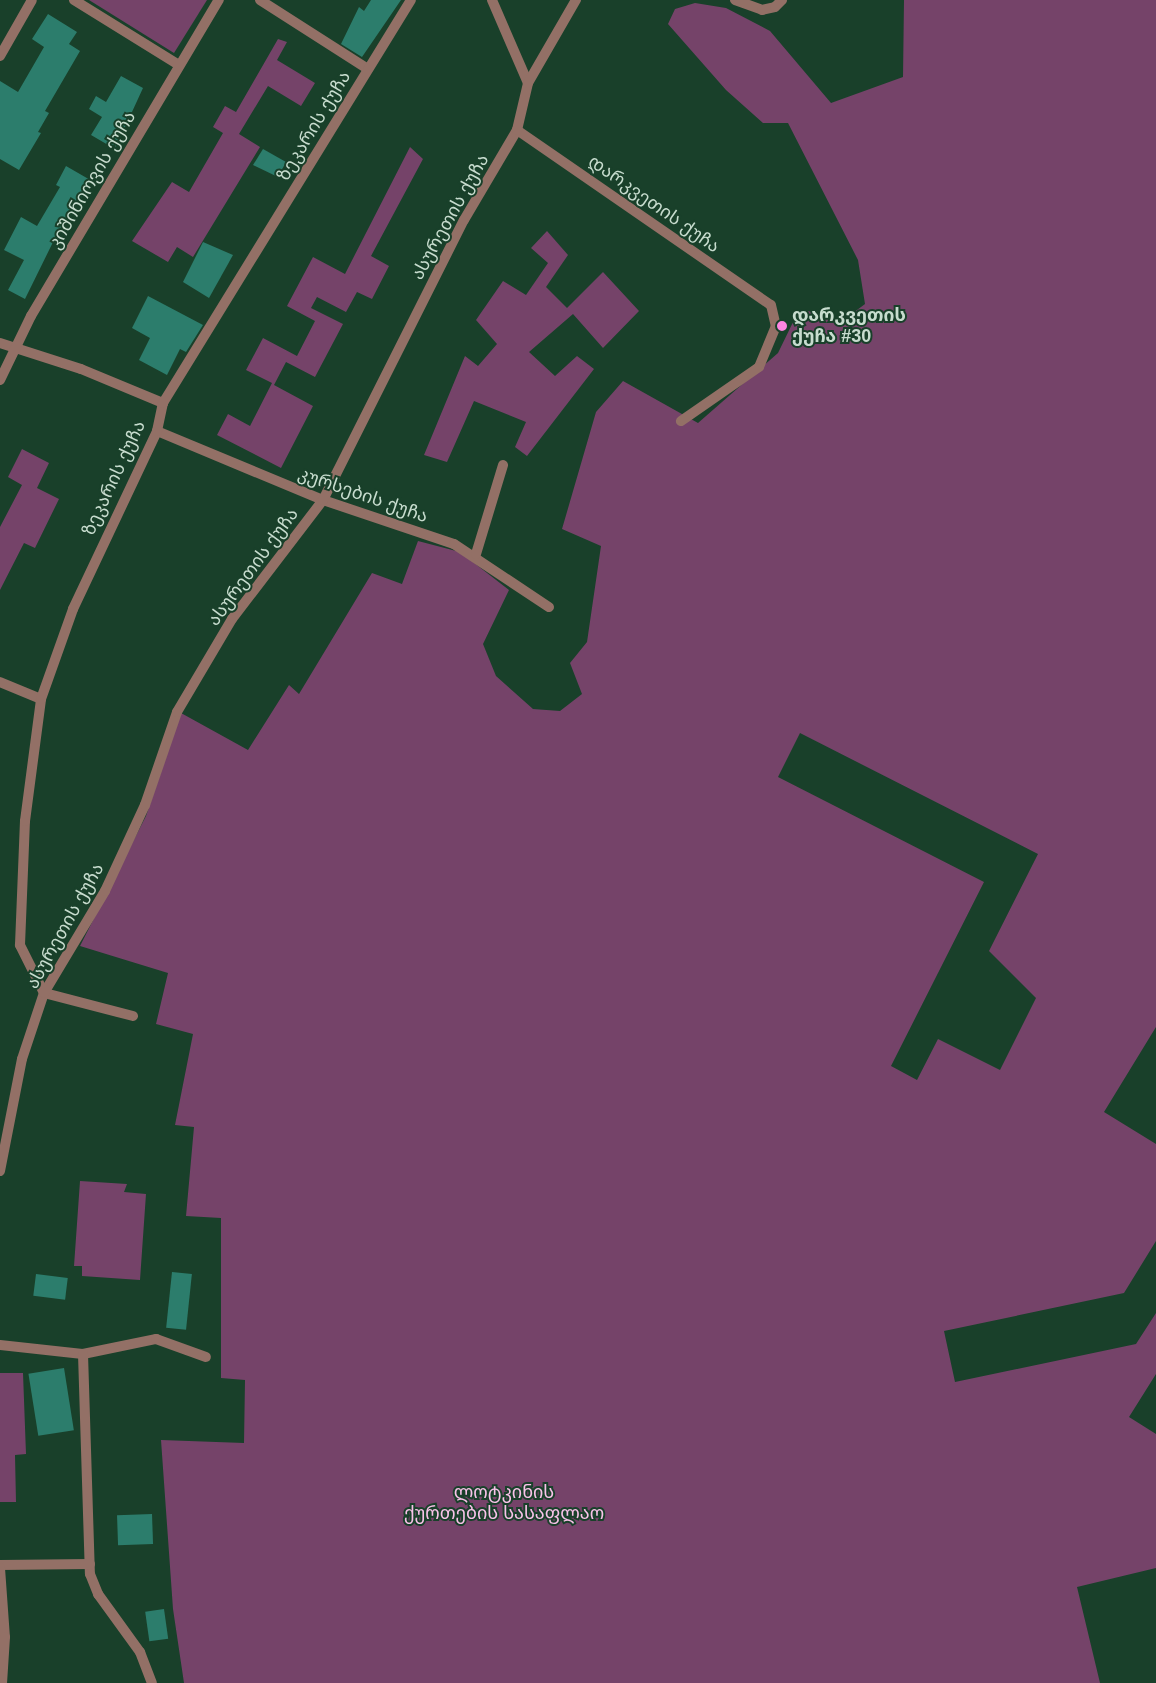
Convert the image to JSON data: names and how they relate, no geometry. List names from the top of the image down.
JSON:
{
  "streets": {
    "street": [
      "ზეკარის ქუჩა",
      "კიშინიოვის ქუჩა",
      "დარკვეთის ქუჩა",
      "ასურეთის ქუჩა",
      "კურსების ქუჩა"
    ]
  },
  "crossings": [
    ["ზეკარის ქუჩა", "ასურეთის ქუჩა"],
    ["ზეკარის ქუჩა", "კურსების ქუჩა"],
    ["დარკვეთის ქუჩა", "ასურეთის ქუჩა"],
    ["ასურეთის ქუჩა", "კურსების ქუჩა"]
  ],
  "parks": ["ლოტკინის ქურთების სასაფლაო"],
  "places": ["დარკვეთის ქუჩა #30"]
}
